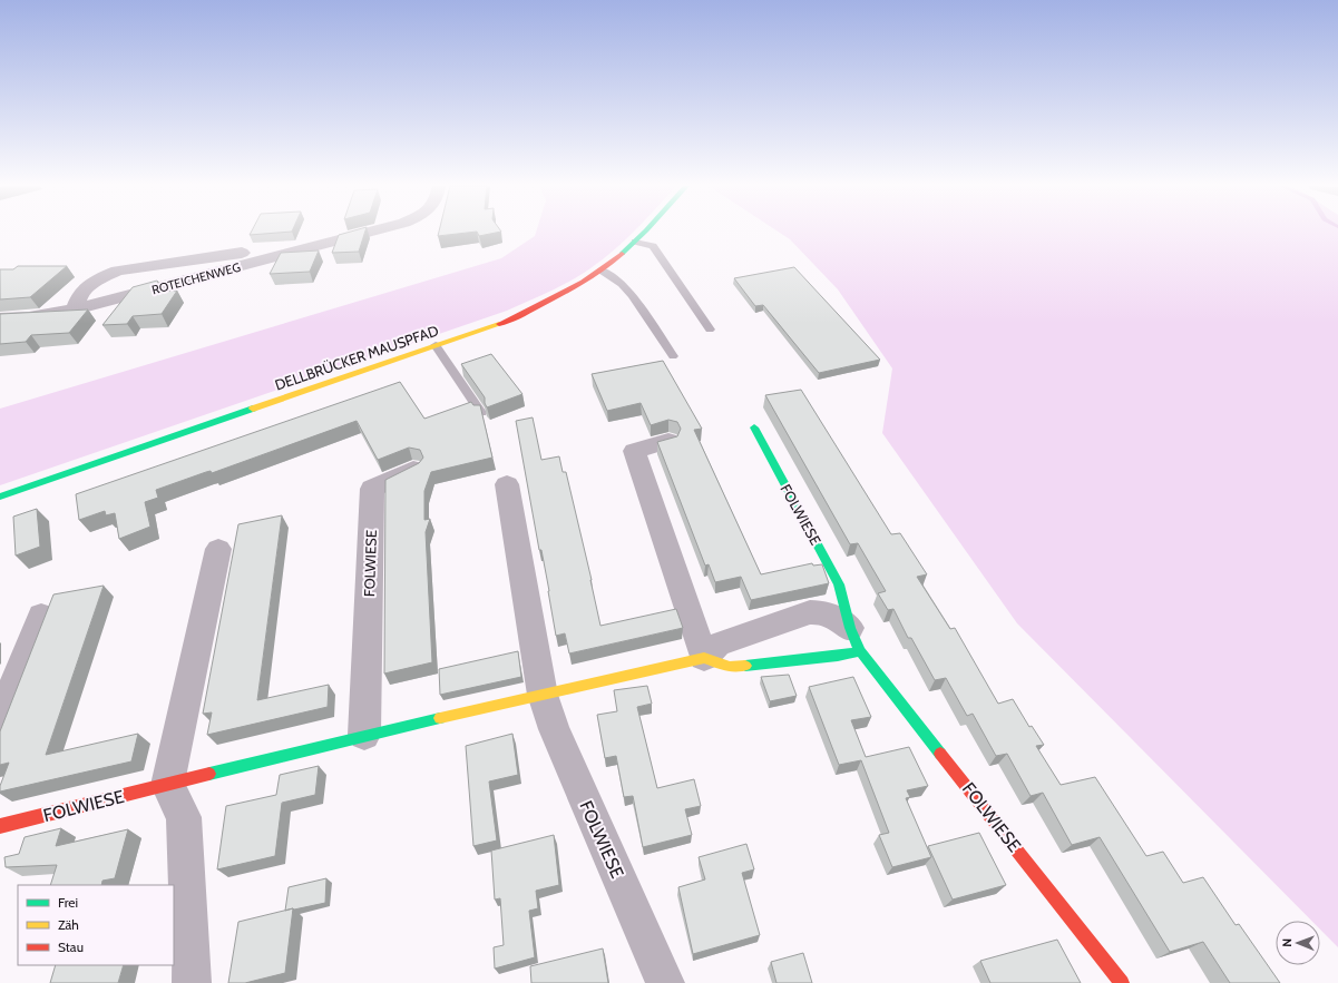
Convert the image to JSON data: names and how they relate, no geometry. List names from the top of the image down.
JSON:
{
  "streets": {
    "street": ["ROTEICHENWEG", "DELLBRÜCKER MAUSPFAD", "FOLWIESE"]
  },
  "legend": ["Frei", "Zäh", "Stau"],
  "north": "left"
}
